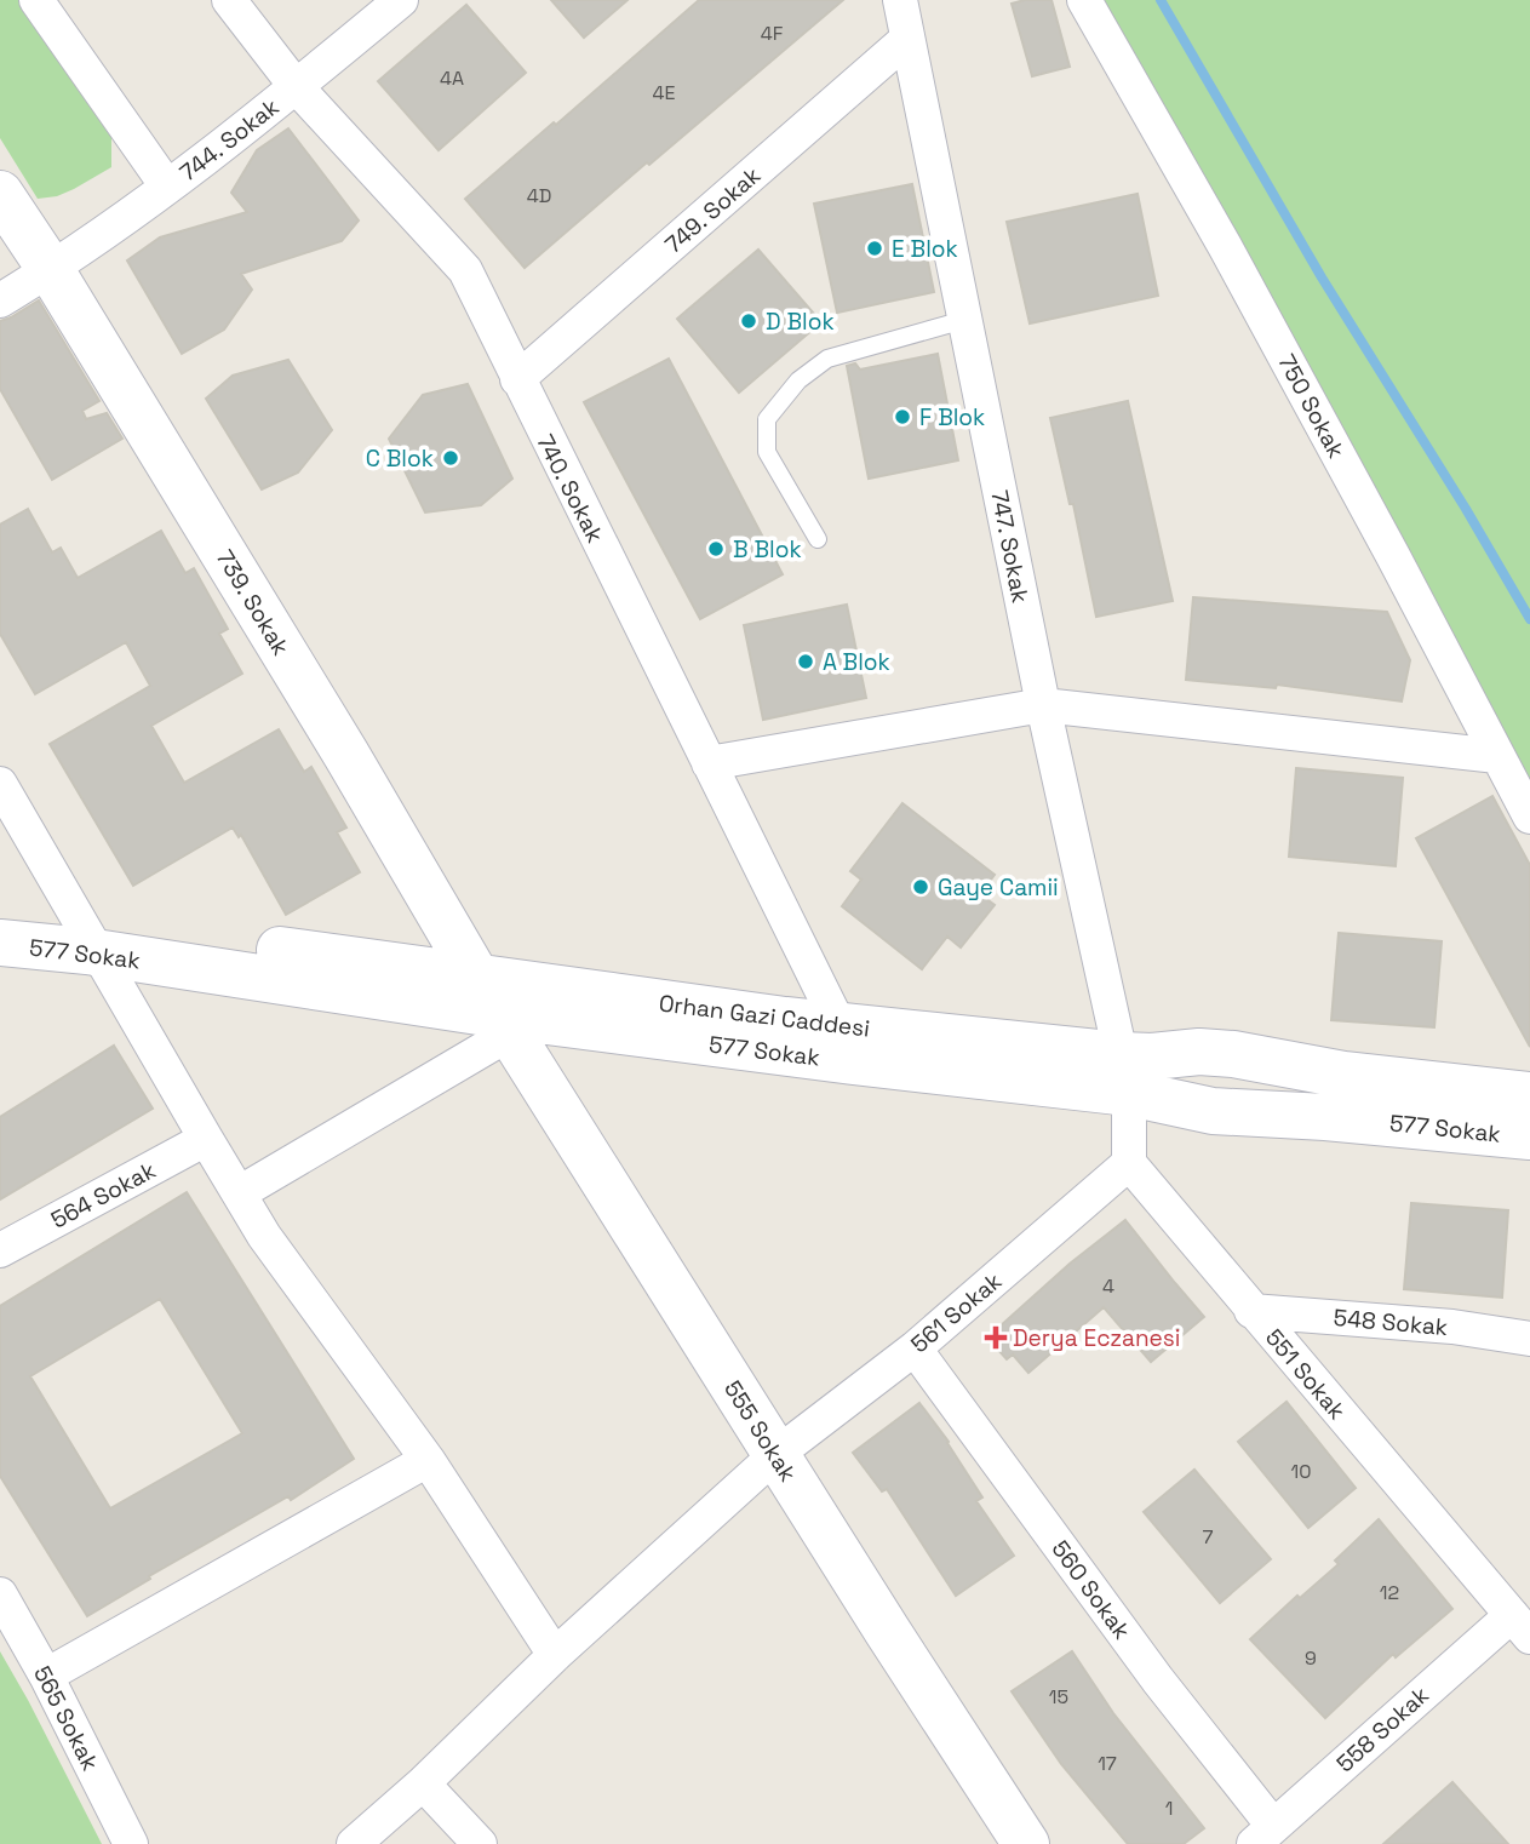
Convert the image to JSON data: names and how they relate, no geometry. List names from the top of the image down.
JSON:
{
  "streets": {
    "street": [
      "744. Sokak",
      "749. Sokak",
      "750 Sokak",
      "740. Sokak",
      "747. Sokak",
      "739. Sokak",
      "577 Sokak",
      "Orhan Gazi Caddesi",
      "564 Sokak",
      "561 Sokak",
      "548 Sokak",
      "551 Sokak",
      "555 Sokak",
      "560 Sokak",
      "565 Sokak",
      "558 Sokak"
    ]
  },
  "crossings": [
    ["744. Sokak", "740. Sokak"],
    ["744. Sokak", "739. Sokak"],
    ["749. Sokak", "740. Sokak"],
    ["749. Sokak", "747. Sokak"],
    ["740. Sokak", "Orhan Gazi Caddesi"],
    ["747. Sokak", "577 Sokak"],
    ["747. Sokak", "Orhan Gazi Caddesi"],
    ["739. Sokak", "577 Sokak"],
    ["739. Sokak", "Orhan Gazi Caddesi"],
    ["739. Sokak", "555 Sokak"],
    ["577 Sokak", "Orhan Gazi Caddesi"],
    ["577 Sokak", "555 Sokak"],
    ["561 Sokak", "551 Sokak"],
    ["561 Sokak", "555 Sokak"],
    ["561 Sokak", "560 Sokak"],
    ["548 Sokak", "551 Sokak"],
    ["551 Sokak", "558 Sokak"],
    ["560 Sokak", "558 Sokak"]
  ],
  "places": {
    "other": [
      "E Blok",
      "D Blok",
      "F Blok",
      "C Blok",
      "B Blok",
      "A Blok",
      "Gaye Camii"
    ],
    "health": ["Derya Eczanesi"]
  },
  "house_numbers": [
    "4F",
    "4A",
    "4E",
    "4D",
    "4",
    "10",
    "7",
    "12",
    "9",
    "15",
    "17",
    "1"
  ]
}
